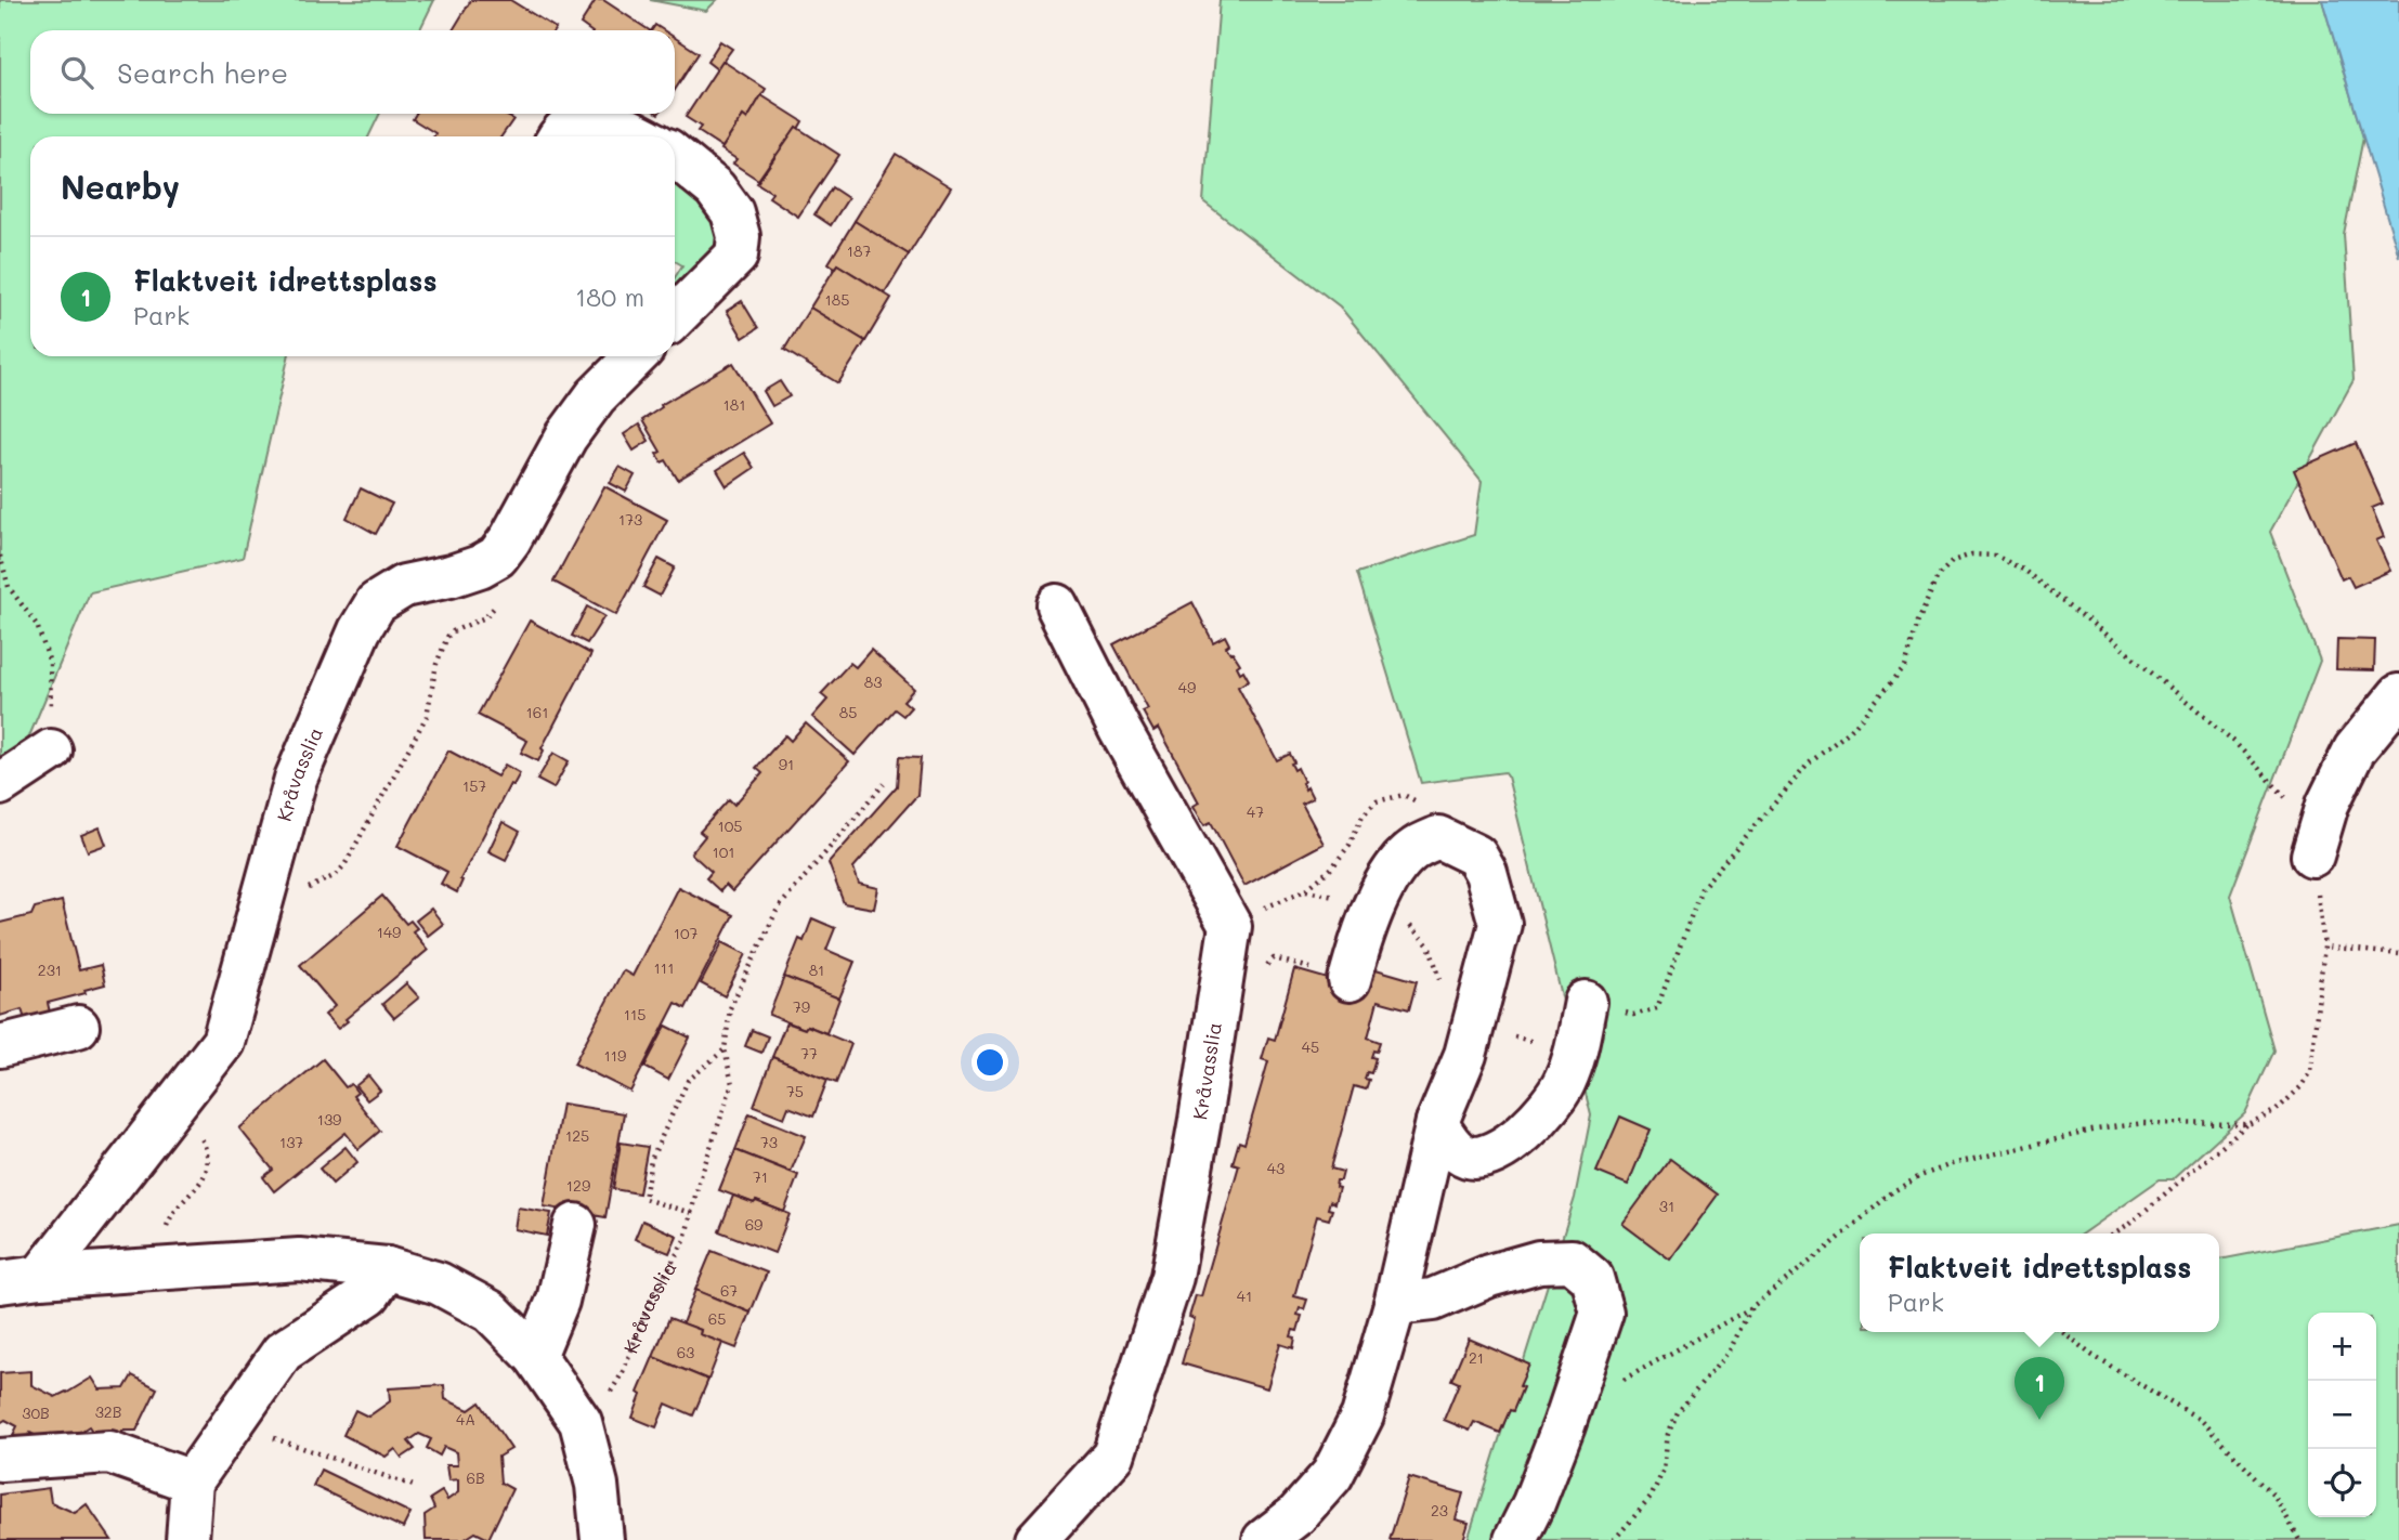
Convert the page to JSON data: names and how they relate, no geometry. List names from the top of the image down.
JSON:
{
  "streets": {
    "street": ["Kråvasslia"]
  },
  "house_numbers": [
    "187",
    "185",
    "181",
    "173",
    "83",
    "49",
    "161",
    "85",
    "91",
    "157",
    "47",
    "105",
    "101",
    "149",
    "107",
    "111",
    "231",
    "81",
    "79",
    "115",
    "45",
    "77",
    "119",
    "75",
    "139",
    "125",
    "137",
    "73",
    "43",
    "71",
    "129",
    "31",
    "69",
    "67",
    "41",
    "65",
    "63",
    "21",
    "32B",
    "30B",
    "4A",
    "6B",
    "23"
  ],
  "page": {
    "search": "Search here",
    "heading": "Nearby",
    "list": [
      {
        "mark": "1",
        "name": "Flaktveit idrettsplass",
        "note": "Park",
        "value": "180 m"
      }
    ],
    "popup": ["Flaktveit idrettsplass", "Park"],
    "map_buttons": ["+", "−"],
    "pins": "1"
  }
}
